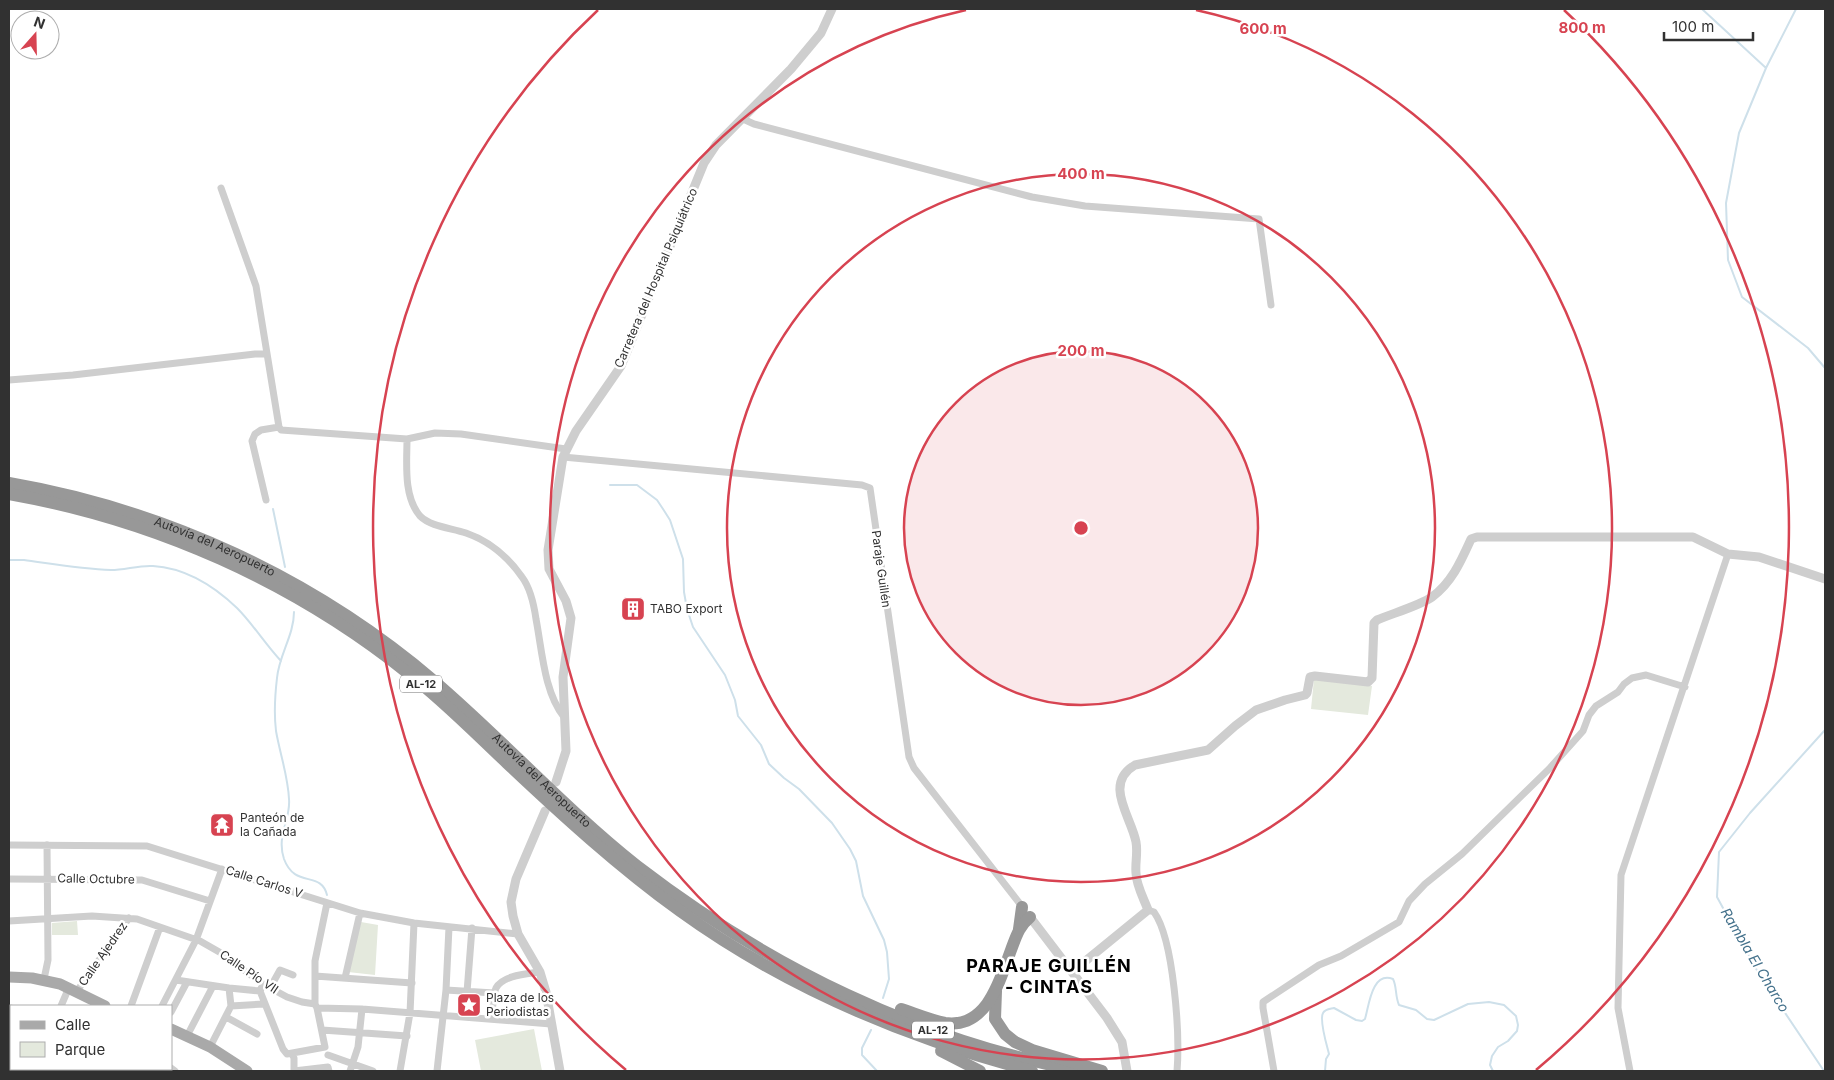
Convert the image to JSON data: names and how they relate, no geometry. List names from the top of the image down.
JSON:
{
  "streets": {
    "highway": ["Autovía del Aeropuerto", "AL-12"],
    "street": [
      "Carretera del Hospital Psiquiátrico",
      "Paraje Guillén",
      "Calle Octubre",
      "Calle Carlos V",
      "Calle Ajedrez",
      "Calle Pío VII"
    ]
  },
  "crossings": [
    ["Carretera del Hospital Psiquiátrico", "Paraje Guillén"],
    ["Calle Ajedrez", "Calle Pío VII"]
  ],
  "districts": ["PARAJE GUILLÉN - CINTAS"],
  "water": ["Rambla El Charco"],
  "places": {
    "building": ["TABO Export"],
    "temple": ["Panteón de la Cañada"],
    "place": ["Plaza de los Periodistas"]
  },
  "legend": ["Calle", "Parque"],
  "scale_bar": "100 m",
  "north": "top",
  "rings": [
    "800 m",
    "600 m",
    "400 m",
    "200 m"
  ]
}
